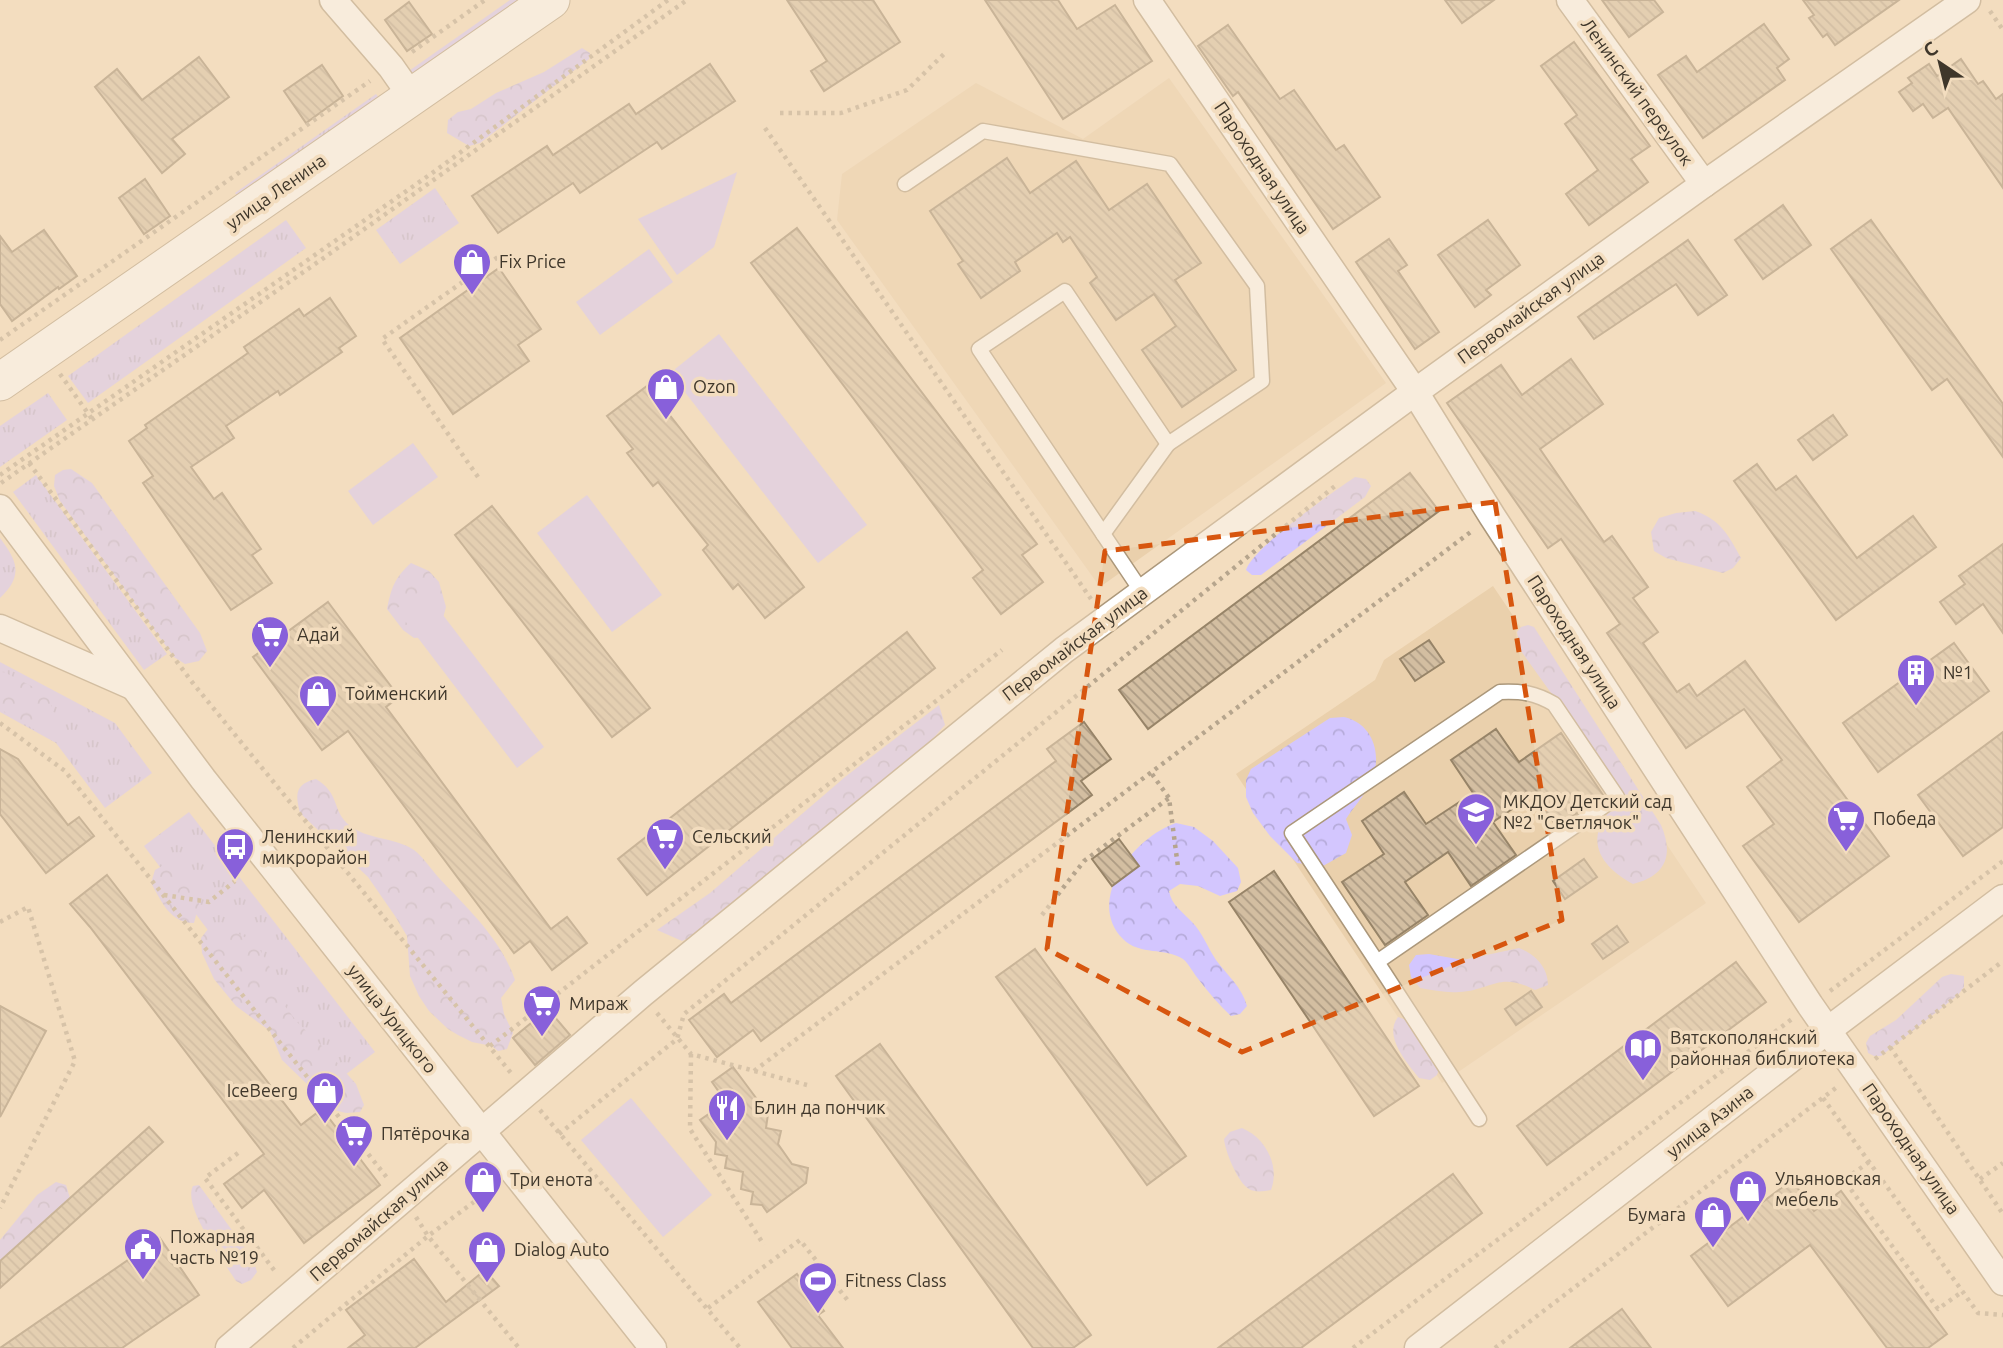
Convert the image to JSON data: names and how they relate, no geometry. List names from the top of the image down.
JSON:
{
  "streets": {
    "street": [
      "Ленинский переулок",
      "Пароходная улица",
      "улица Ленина",
      "Первомайская улица",
      "улица Урицкого",
      "улица Азина"
    ]
  },
  "crossings": [
    ["Ленинский переулок", "Первомайская улица"],
    ["Пароходная улица", "Первомайская улица"],
    ["Пароходная улица", "улица Азина"],
    ["Первомайская улица", "улица Урицкого"]
  ],
  "places": {
    "shop": [
      "Fix Price",
      "Ozon",
      "Тойменский",
      "IceBeerg",
      "Три енота",
      "Ульяновская мебель",
      "Бумага",
      "Dialog Auto"
    ],
    "supermarket": [
      "Адай",
      "Победа",
      "Сельский",
      "Мираж",
      "Пятёрочка"
    ],
    "building": ["№1"],
    "school or university": ["МКДОУ Детский сад №2 \"Светлячок\""],
    "bus stop": ["Ленинский микрорайон"],
    "library": ["Вятскополянский районная библиотека"],
    "restaurant": ["Блин да пончик"],
    "public building": ["Пожарная часть №19"],
    "sports": ["Fitness Class"]
  },
  "north": "top left"
}
